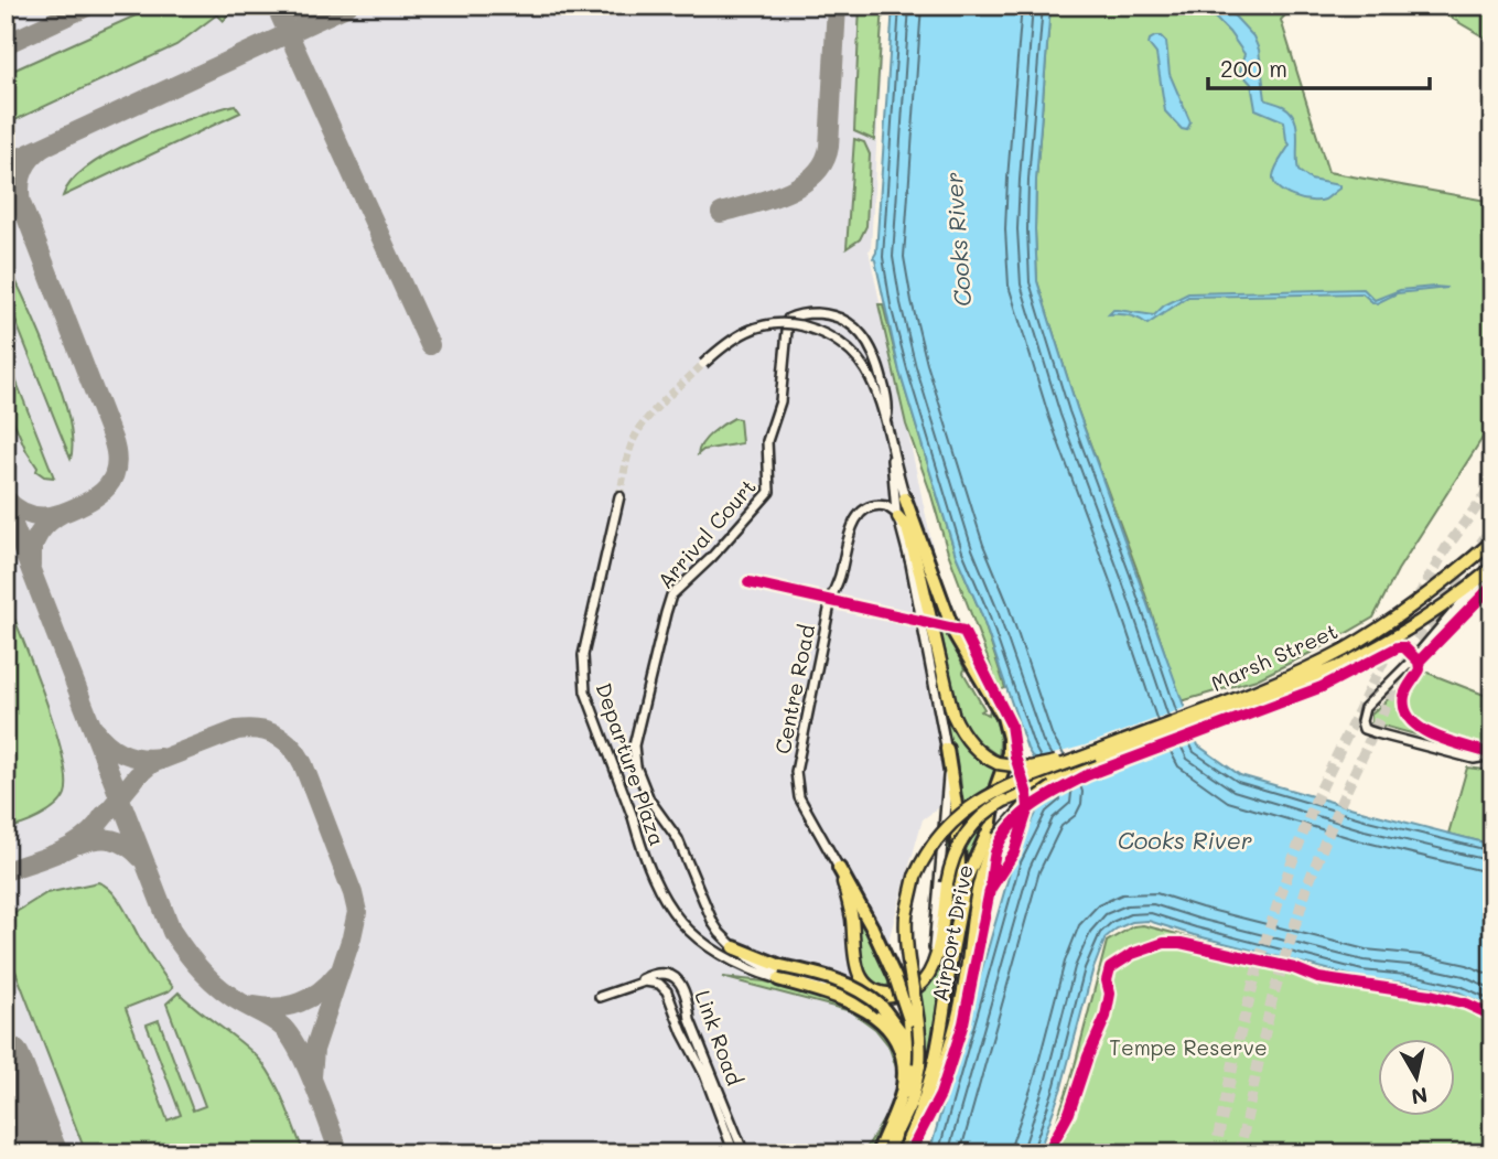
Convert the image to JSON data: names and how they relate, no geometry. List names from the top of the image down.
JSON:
{
  "streets": {
    "highway": ["Airport Drive"],
    "main road": ["Marsh Street"],
    "street": [
      "Arrival Court",
      "Centre Road",
      "Departure Plaza",
      "Link Road"
    ]
  },
  "crossings": [
    ["Marsh Street", "Airport Drive"]
  ],
  "water": ["Cooks River"],
  "parks": ["Tempe Reserve"],
  "scale_bar": "200 m",
  "north": "bottom"
}
